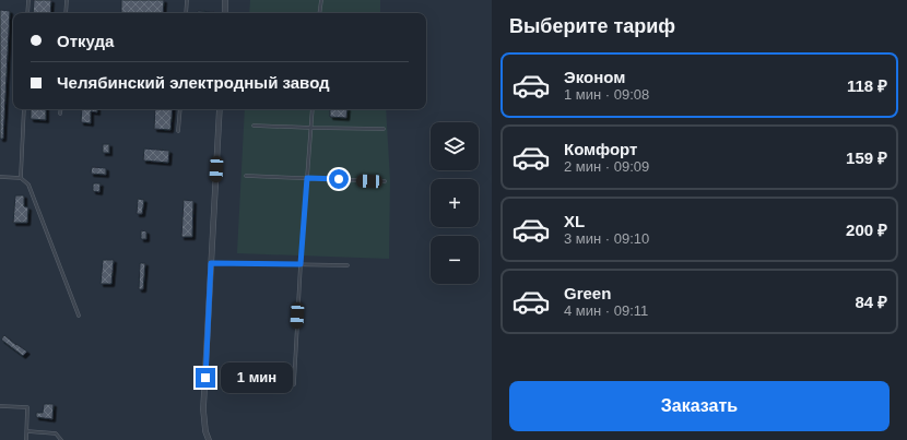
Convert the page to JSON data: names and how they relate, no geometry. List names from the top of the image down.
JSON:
{
  "page": {
    "heading": "Выберите тариф",
    "banner": ["Откуда", "Челябинский электродный завод"],
    "list": [
      {
        "name": "Эконом",
        "note": "1 мин · 09:08",
        "value": "118 ₽"
      },
      {
        "name": "Комфорт",
        "note": "2 мин · 09:09",
        "value": "159 ₽"
      },
      {
        "name": "XL",
        "note": "3 мин · 09:10",
        "value": "200 ₽"
      },
      {
        "name": "Green",
        "note": "4 мин · 09:11",
        "value": "84 ₽"
      }
    ],
    "map_buttons": ["+", "−"],
    "bubble": "1 мин",
    "buttons": "Заказать"
  }
}
